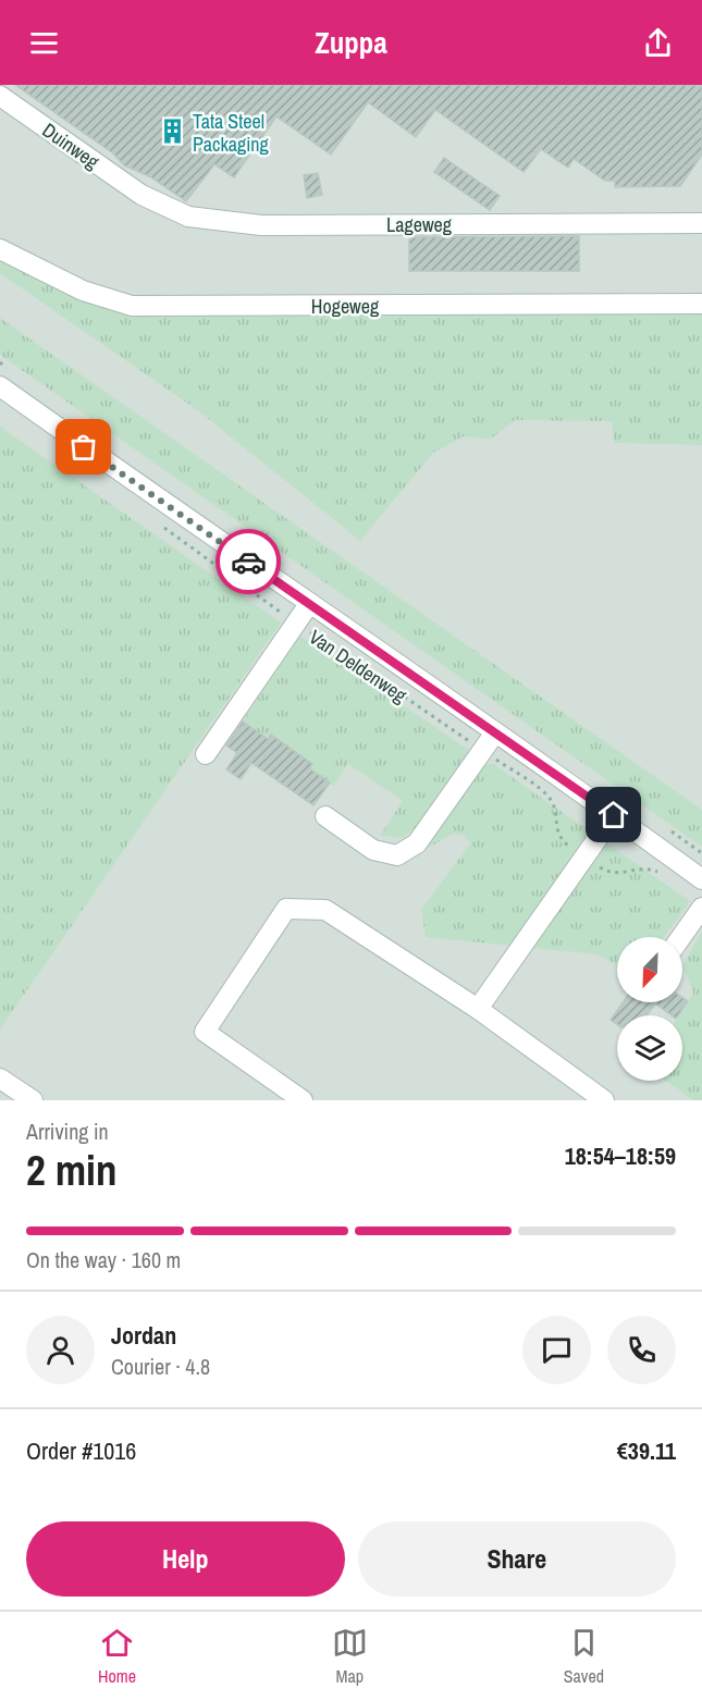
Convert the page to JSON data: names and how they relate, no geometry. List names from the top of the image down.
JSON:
{
  "streets": {
    "lane": [
      "Duinweg",
      "Lageweg",
      "Hogeweg",
      "Van Deldenweg"
    ]
  },
  "crossings": [
    ["Duinweg", "Lageweg"]
  ],
  "places": {
    "building": ["Tata Steel Packaging"]
  },
  "north": "bottom left",
  "page": {
    "header": "Zuppa",
    "heading": ["2 min", "Arriving in", "18:54–18:59"],
    "panel": [
      "Jordan",
      "Courier · 4.8",
      "Order #1016",
      "€39.11"
    ],
    "bar": "On the way · 160 m",
    "buttons": ["Help", "Share"],
    "tabs": ["Home", "Map", "Saved"]
  }
}
